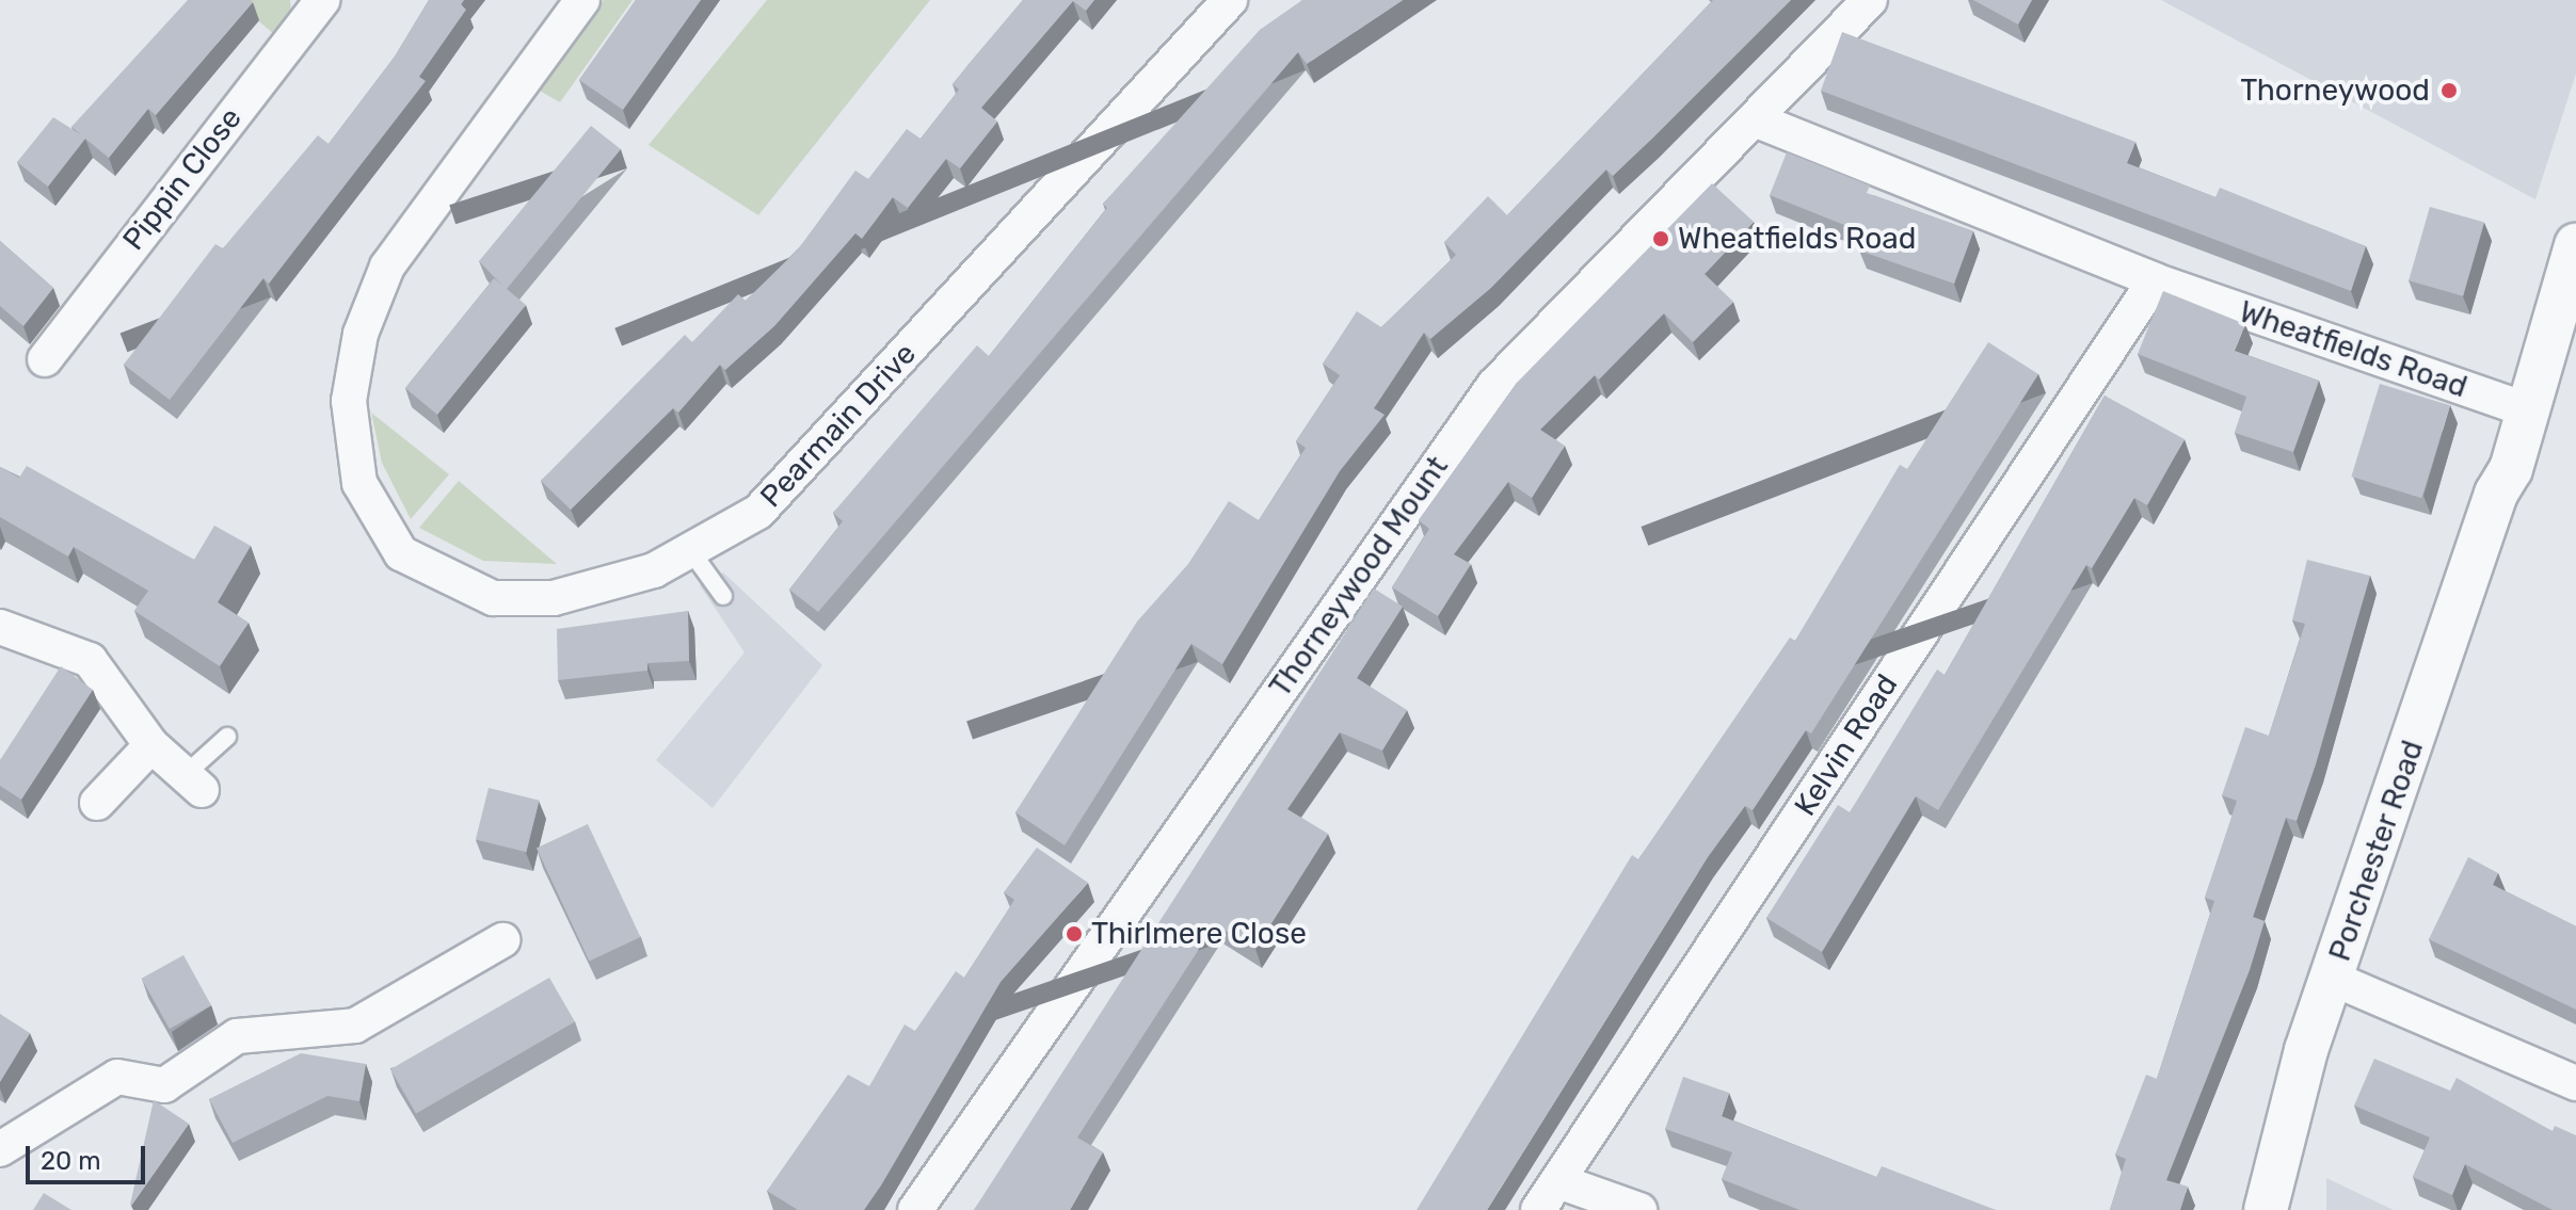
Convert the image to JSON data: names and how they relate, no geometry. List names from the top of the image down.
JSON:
{
  "streets": {
    "street": [
      "Pippin Close",
      "Wheatfields Road",
      "Pearmain Drive",
      "Thorneywood Mount",
      "Kelvin Road",
      "Porchester Road"
    ]
  },
  "crossings": [
    ["Wheatfields Road", "Thorneywood Mount"],
    ["Wheatfields Road", "Kelvin Road"],
    ["Wheatfields Road", "Porchester Road"]
  ],
  "places": ["Thorneywood", "Wheatfields Road", "Thirlmere Close"],
  "scale_bar": "20 m"
}
